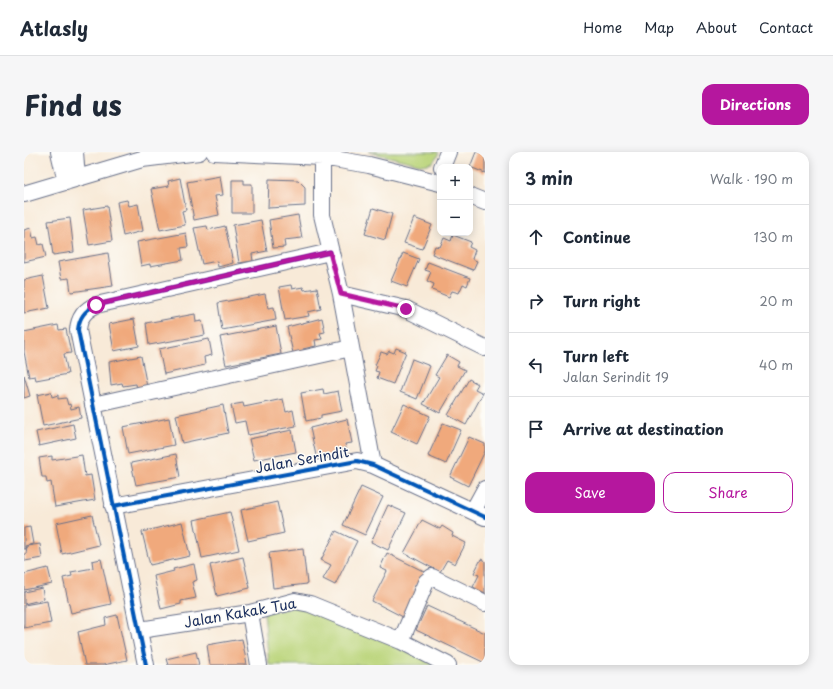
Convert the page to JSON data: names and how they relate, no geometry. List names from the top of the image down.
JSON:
{
  "streets": {
    "street": ["Jalan Serindit", "Jalan Kakak Tua"]
  },
  "page": {
    "header": "Atlasly",
    "nav": [
      "Home",
      "Map",
      "About",
      "Contact"
    ],
    "title": "Find us",
    "buttons": [
      "Directions",
      ["Save", "Share"]
    ],
    "heading": ["3 min", "Walk · 190 m"],
    "map_buttons": ["+", "−"],
    "list": [
      ["Continue", "130 m"],
      ["Turn right", "20 m"],
      ["Turn left", "Jalan Serindit 19", "40 m"],
      "Arrive at destination"
    ]
  }
}
